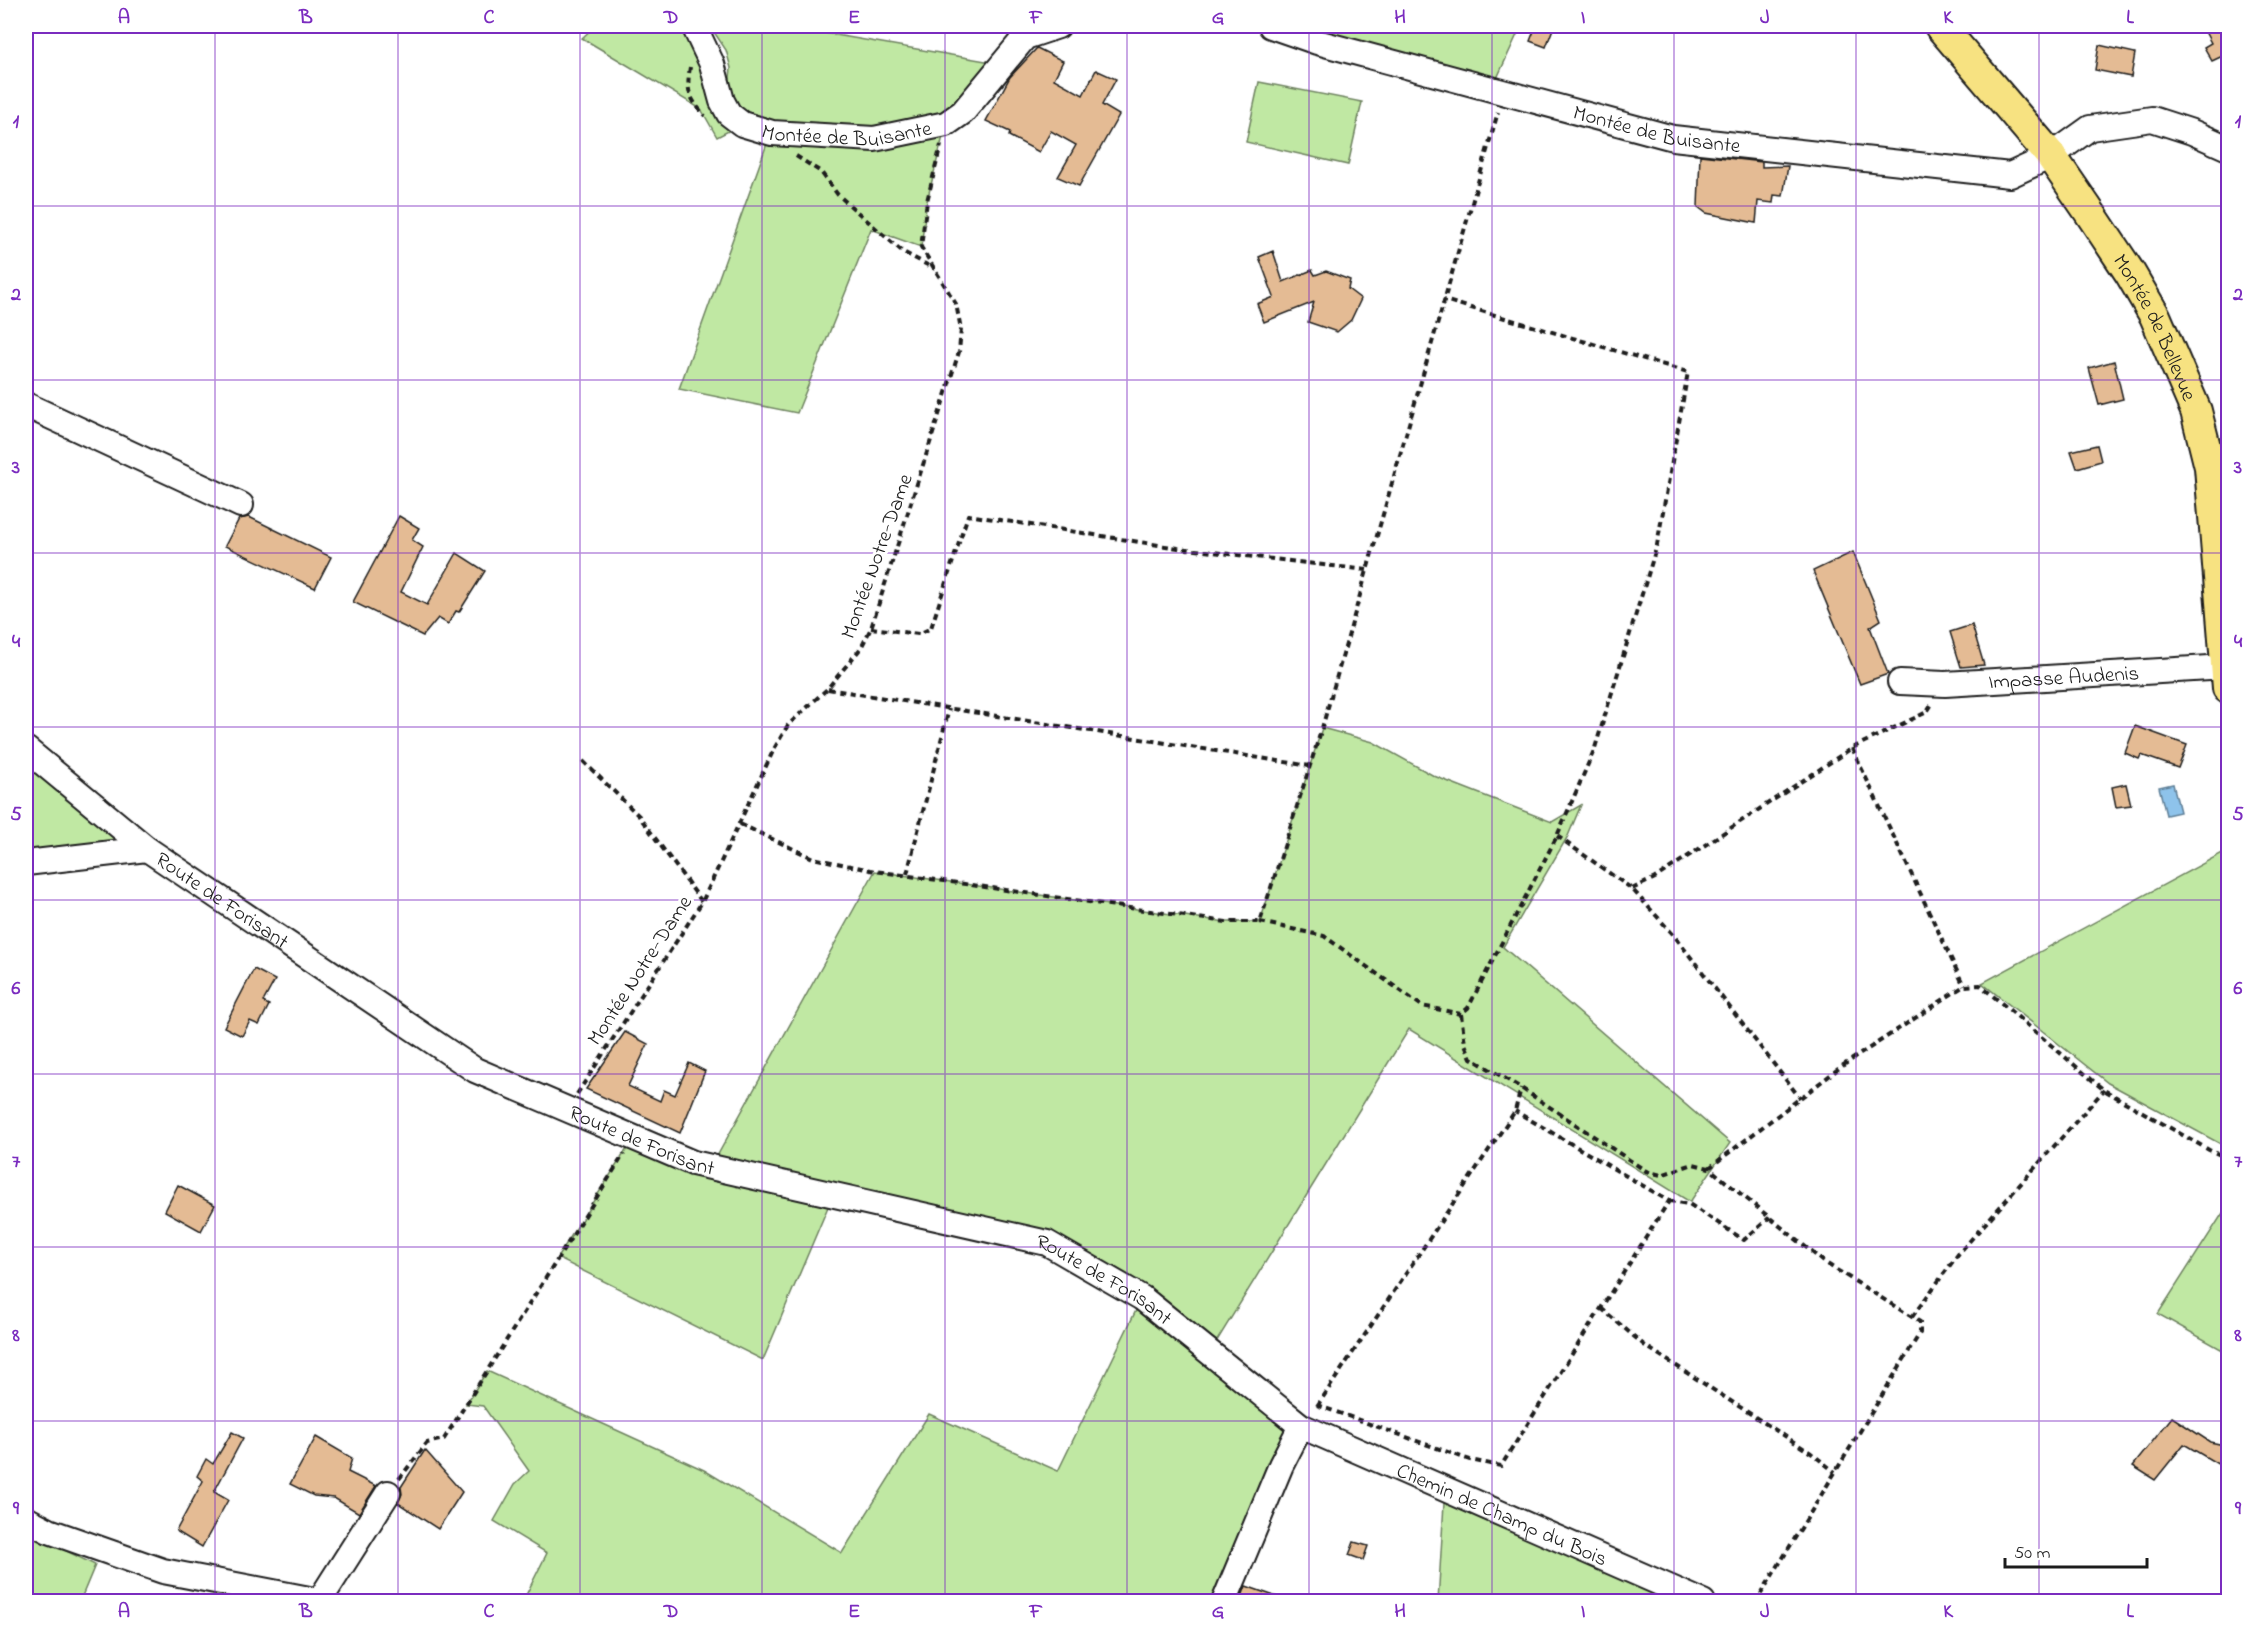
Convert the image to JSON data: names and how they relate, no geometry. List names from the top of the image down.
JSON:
{
  "streets": {
    "main road": ["Montée de Bellevue"],
    "street": [
      "Montée de Buisante",
      "Impasse Audenis",
      "Route de Forisant",
      "Chemin de Champ du Bois"
    ],
    "path": ["Montée Notre-Dame"]
  },
  "crossings": [
    ["Montée de Buisante", "Montée de Bellevue"],
    ["Montée de Buisante", "Montée Notre-Dame"],
    ["Montée de Bellevue", "Impasse Audenis"],
    ["Montée Notre-Dame", "Route de Forisant"],
    ["Route de Forisant", "Chemin de Champ du Bois"]
  ],
  "scale_bar": "50 m",
  "grid": {
    "columns": [
      "A",
      "B",
      "C",
      "D",
      "E",
      "F",
      "G",
      "H",
      "I",
      "J",
      "K",
      "L"
    ],
    "rows": [
      "1",
      "2",
      "3",
      "4",
      "5",
      "6",
      "7",
      "8",
      "9"
    ]
  }
}
